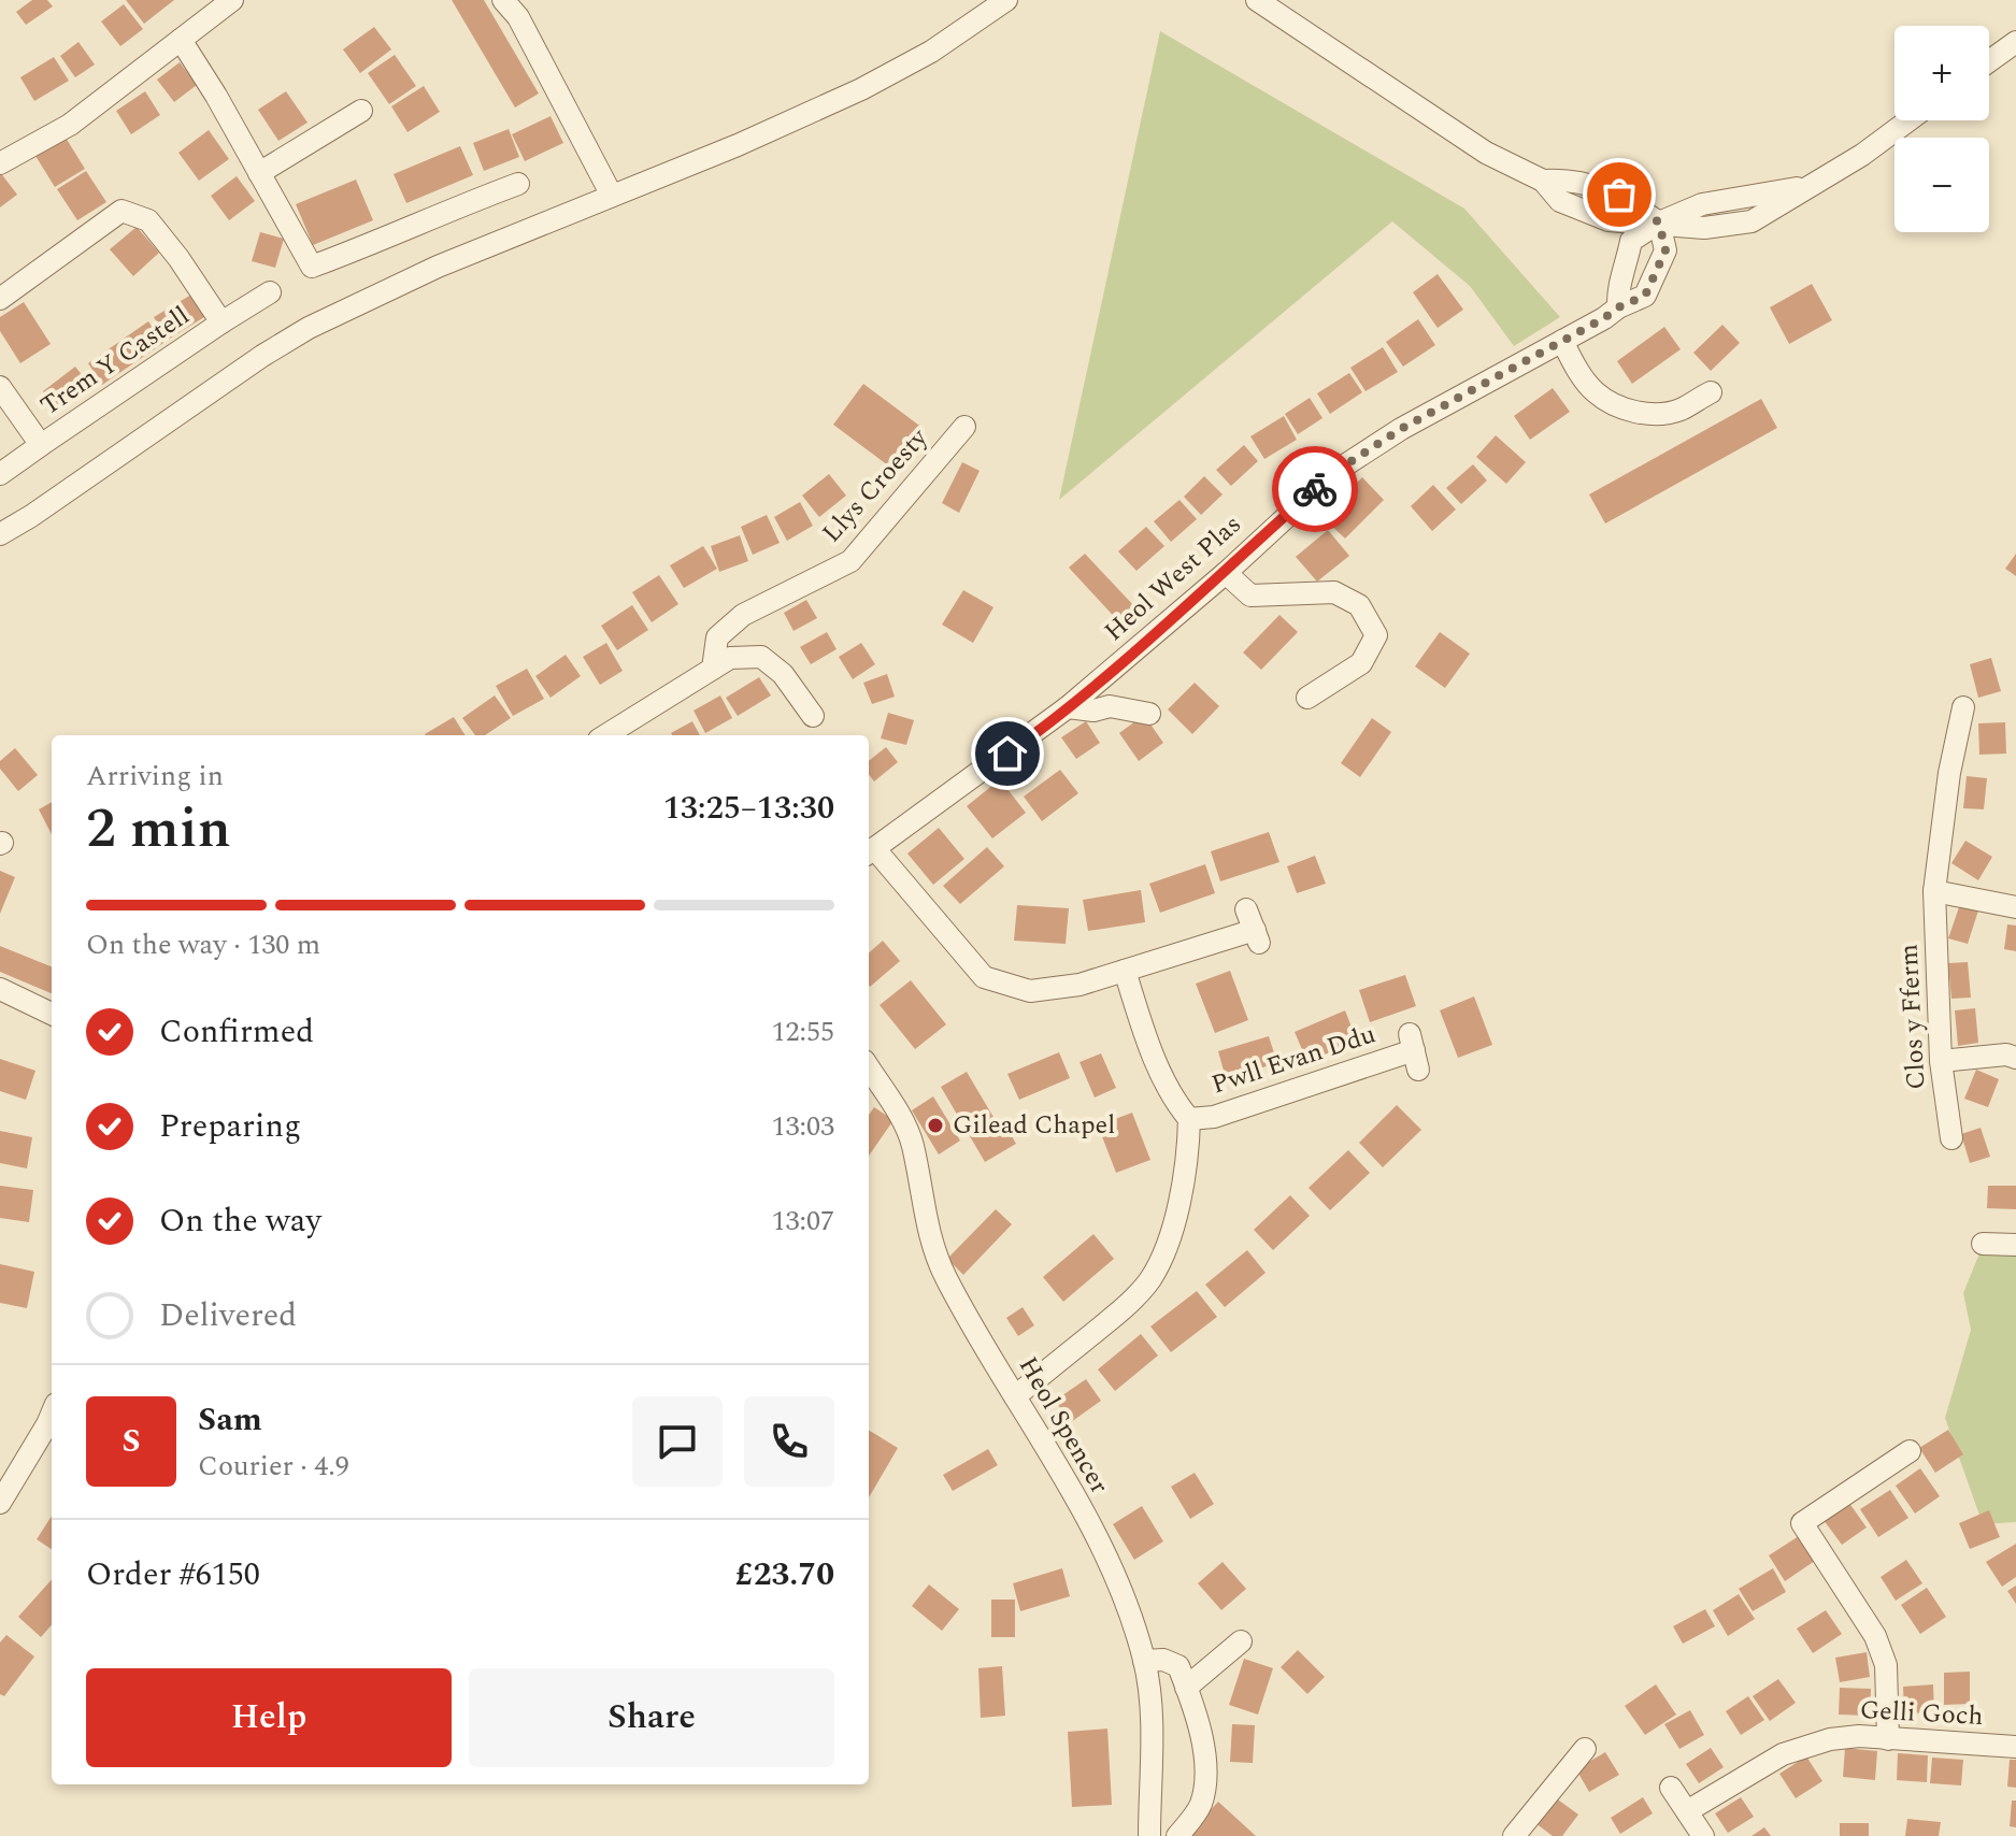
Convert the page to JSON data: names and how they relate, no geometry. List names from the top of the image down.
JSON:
{
  "streets": {
    "street": [
      "Trem Y Castell",
      "Llys Croesty",
      "Heol West Plas",
      "Clos y Fferm",
      "Pwll Evan Ddu",
      "Heol Spencer",
      "Gelli Goch"
    ]
  },
  "crossings": [
    ["Pwll Evan Ddu", "Heol Spencer"]
  ],
  "places": ["Gilead Chapel"],
  "page": {
    "map_buttons": ["+", "−"],
    "heading": ["2 min", "Arriving in", "13:25–13:30"],
    "panel": [
      "Sam",
      "Courier · 4.9",
      "Order #6150",
      "£23.70"
    ],
    "bar": "On the way · 130 m",
    "list": [
      ["Confirmed", "12:55"],
      ["Preparing", "13:03"],
      ["On the way", "13:07"],
      "Delivered"
    ],
    "round": "S",
    "buttons": ["Help", "Share"]
  }
}
